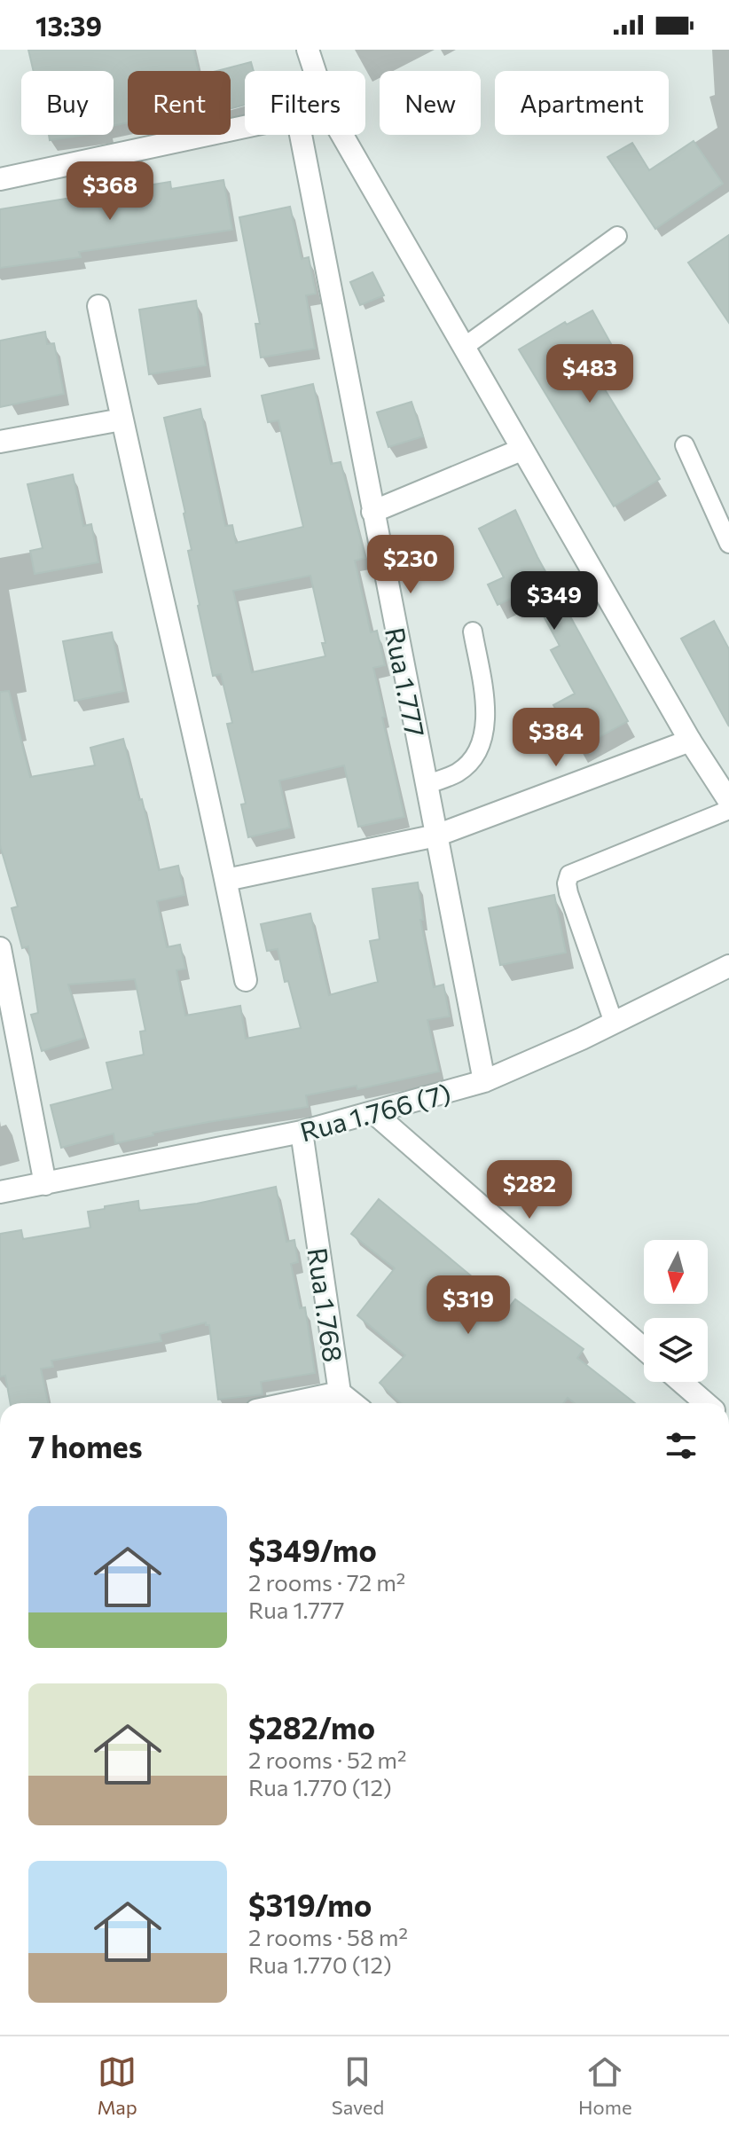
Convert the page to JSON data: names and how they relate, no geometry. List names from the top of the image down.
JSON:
{
  "streets": {
    "street": ["Rua 1.777", "Rua 1.766 (7)", "Rua 1.768"]
  },
  "crossings": [
    ["Rua 1.777", "Rua 1.766 (7)"],
    ["Rua 1.766 (7)", "Rua 1.768"]
  ],
  "north": "bottom",
  "page": {
    "status": "13:39",
    "chip": [
      "Buy",
      "Rent",
      "Filters",
      "New",
      "Apartment"
    ],
    "price": [
      "$368",
      "$483",
      "$230",
      "$349",
      "$384",
      "$282",
      "$319"
    ],
    "heading": "7 homes",
    "list": [
      {
        "name": "$349/mo",
        "note": "2 rooms · 72 m² · Rua 1.777"
      },
      {
        "name": "$282/mo",
        "note": "2 rooms · 52 m² · Rua 1.770 (12)"
      },
      {
        "name": "$319/mo",
        "note": "2 rooms · 58 m² · Rua 1.770 (12)"
      }
    ],
    "tabs": ["Map", "Saved", "Home"]
  }
}
